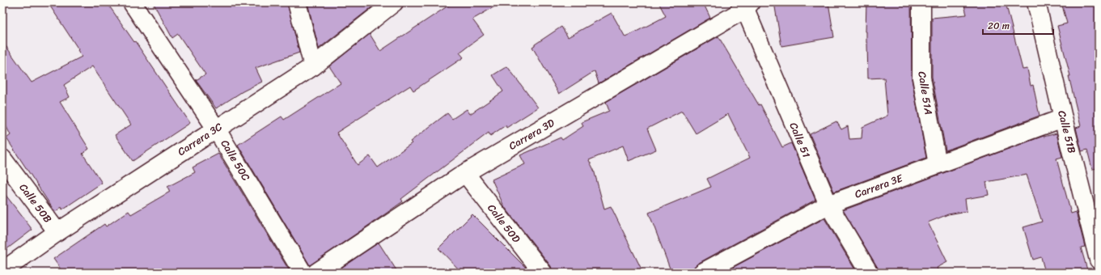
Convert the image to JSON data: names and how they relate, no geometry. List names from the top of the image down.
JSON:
{
  "streets": {
    "street": [
      "Calle 51A",
      "Calle 51B",
      "Carrera 3D",
      "Carrera 3C",
      "Calle 51",
      "Calle 50C",
      "Carrera 3E",
      "Calle 50B",
      "Calle 50D"
    ]
  },
  "crossings": [
    ["Calle 51A", "Carrera 3E"],
    ["Calle 51B", "Carrera 3E"],
    ["Carrera 3D", "Calle 51"],
    ["Carrera 3D", "Calle 50D"],
    ["Carrera 3C", "Calle 50C"],
    ["Carrera 3C", "Calle 50B"],
    ["Calle 51", "Carrera 3E"]
  ],
  "scale_bar": "20 m"
}
